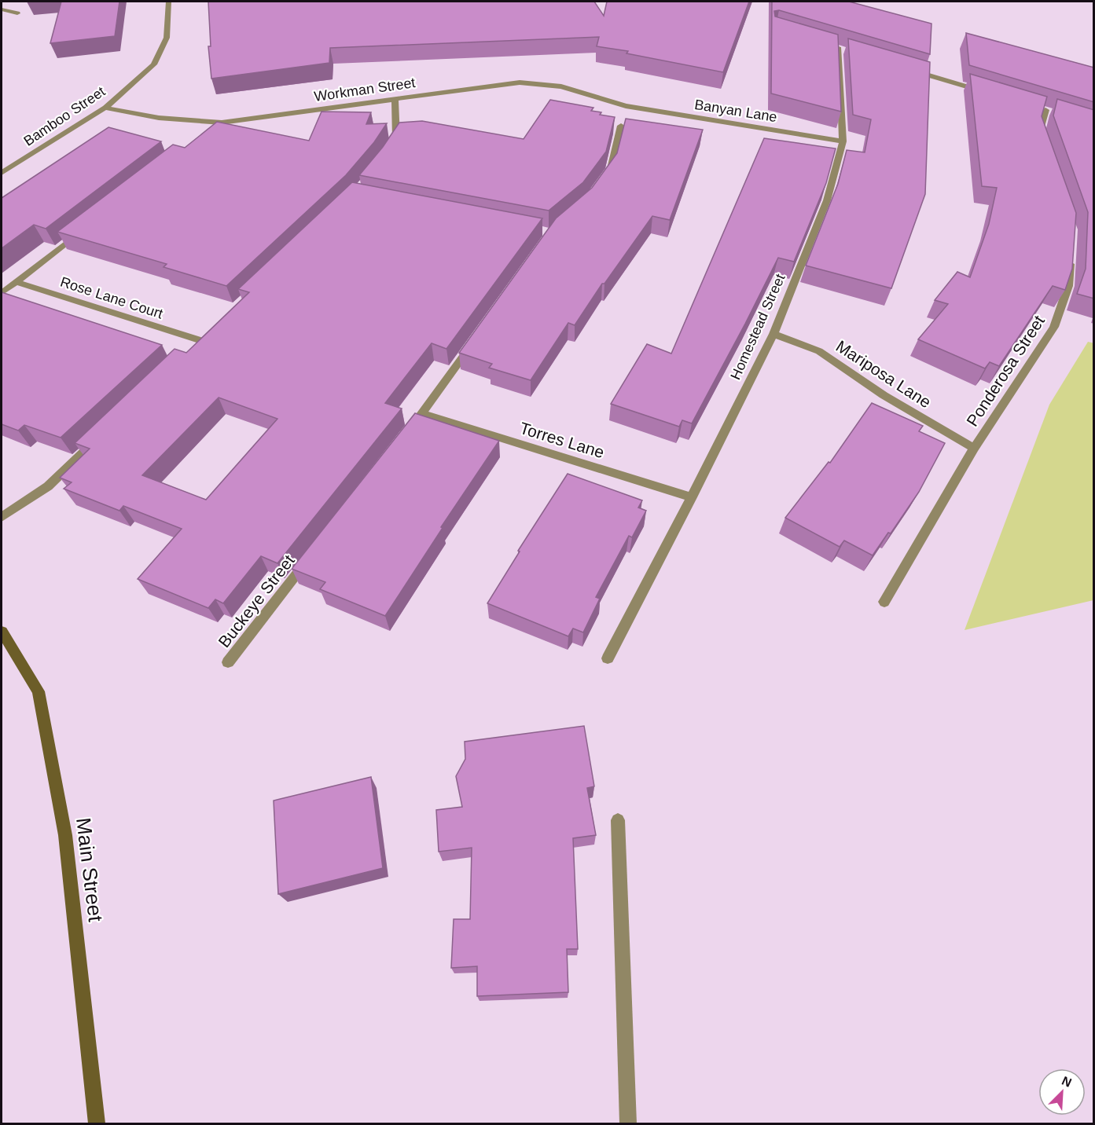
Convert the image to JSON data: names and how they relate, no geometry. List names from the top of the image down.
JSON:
{
  "streets": {
    "street": [
      "Workman Street",
      "Banyan Lane",
      "Bamboo Street",
      "Rose Lane Court",
      "Homestead Street",
      "Ponderosa Street",
      "Mariposa Lane",
      "Torres Lane",
      "Buckeye Street",
      "Main Street"
    ]
  },
  "crossings": [
    ["Workman Street", "Banyan Lane"],
    ["Workman Street", "Bamboo Street"],
    ["Banyan Lane", "Homestead Street"],
    ["Homestead Street", "Mariposa Lane"],
    ["Homestead Street", "Torres Lane"],
    ["Ponderosa Street", "Mariposa Lane"]
  ],
  "north": "top right"
}
